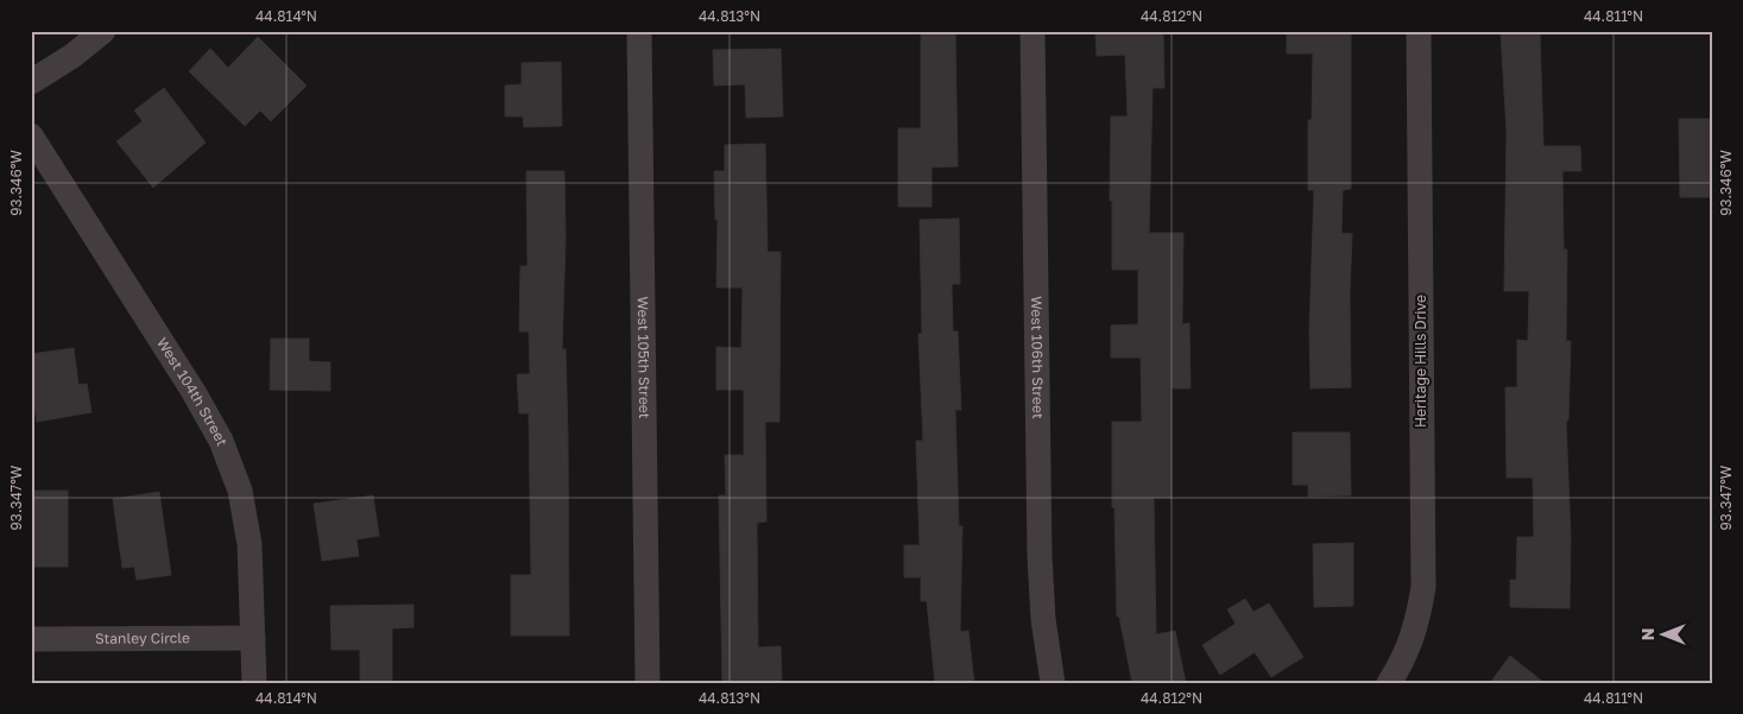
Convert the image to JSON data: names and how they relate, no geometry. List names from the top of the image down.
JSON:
{
  "streets": {
    "street": [
      "West 105th Street",
      "West 106th Street",
      "Heritage Hills Drive",
      "West 104th Street",
      "Stanley Circle"
    ]
  },
  "crossings": [
    ["West 104th Street", "Stanley Circle"]
  ],
  "north": "left",
  "coordinates": [
    "44.814°N",
    "44.813°N",
    "44.812°N",
    "44.811°N",
    "93.346°W",
    "93.347°W"
  ]
}
